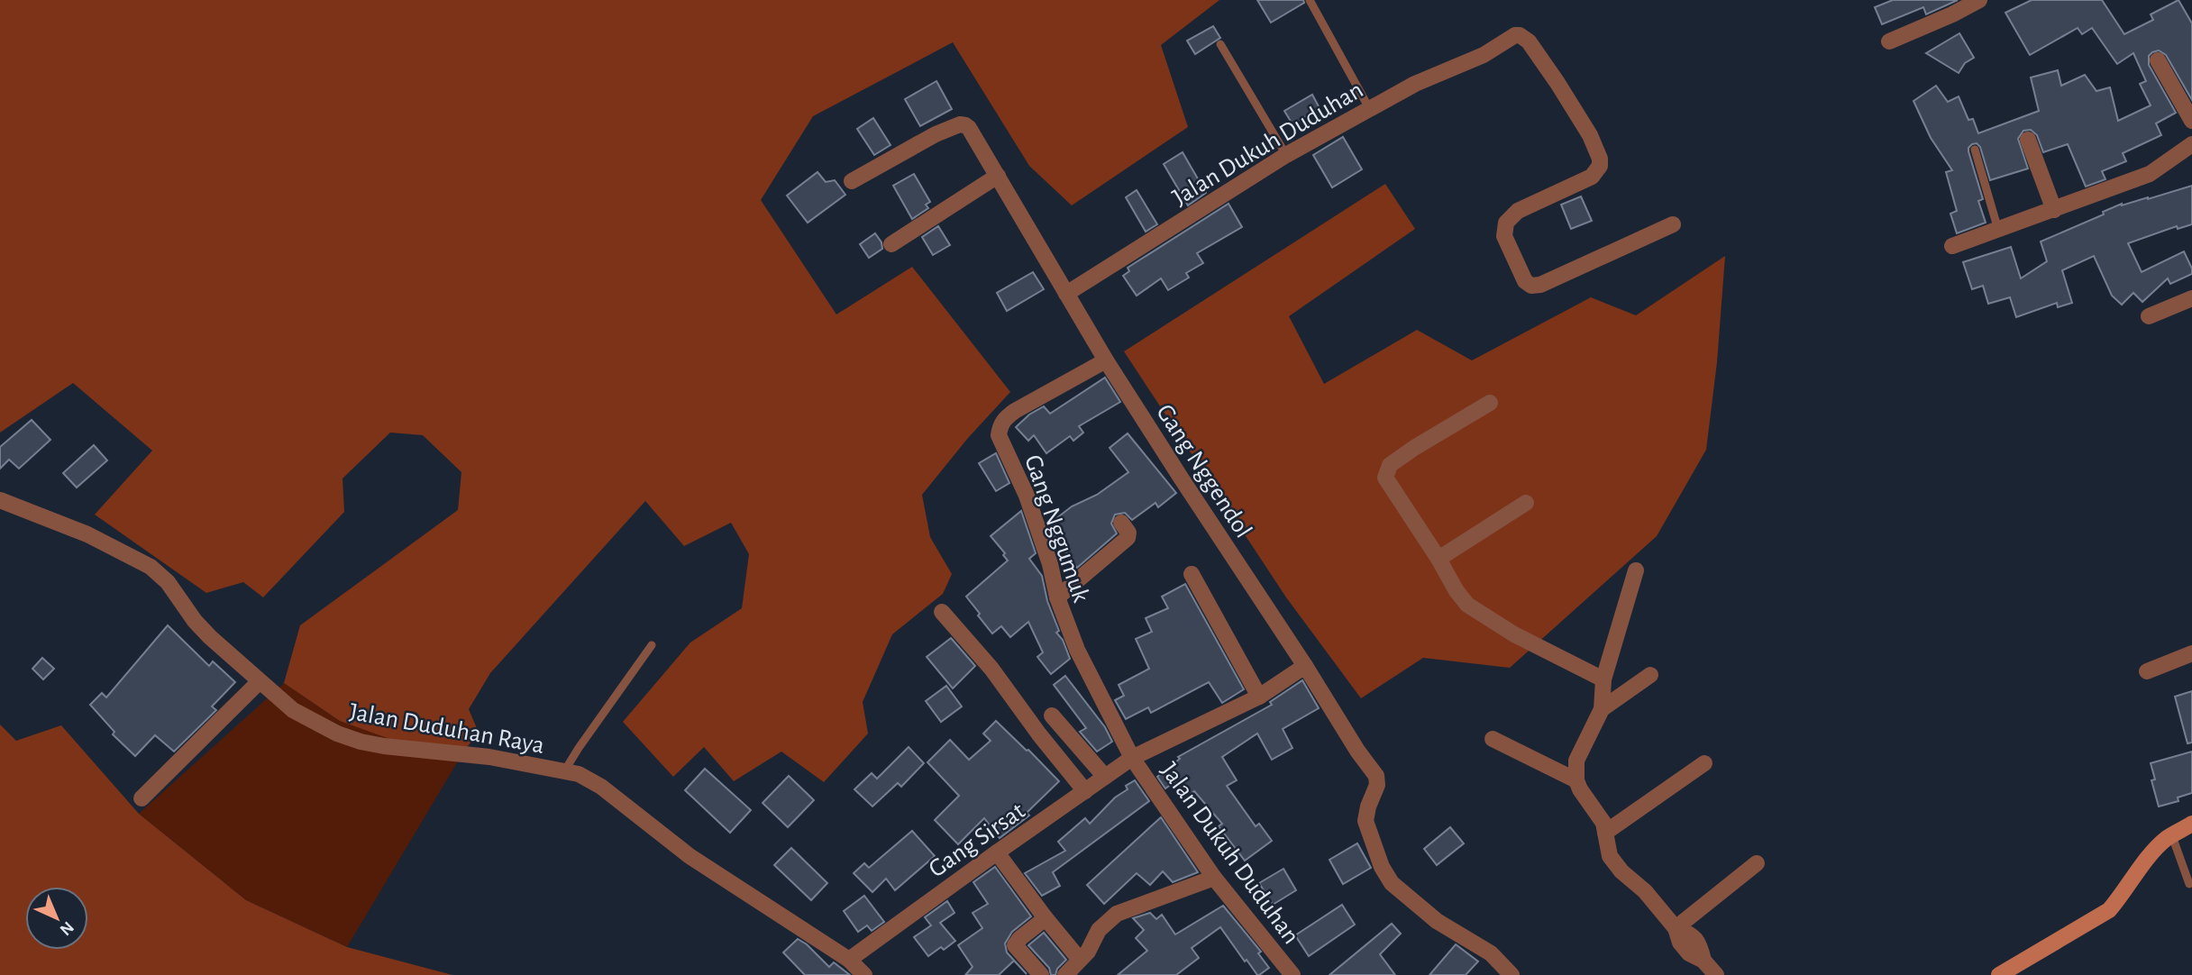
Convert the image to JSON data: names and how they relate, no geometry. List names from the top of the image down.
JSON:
{
  "streets": {
    "street": [
      "Jalan Dukuh Duduhan",
      "Gang Nggendol",
      "Gang Nggumuk",
      "Jalan Duduhan Raya",
      "Gang Sirsat"
    ]
  },
  "crossings": [
    ["Jalan Dukuh Duduhan", "Gang Nggendol"],
    ["Jalan Dukuh Duduhan", "Gang Nggumuk"],
    ["Jalan Dukuh Duduhan", "Gang Sirsat"],
    ["Gang Nggendol", "Gang Nggumuk"],
    ["Gang Nggumuk", "Gang Sirsat"],
    ["Jalan Duduhan Raya", "Gang Sirsat"]
  ],
  "north": "bottom right"
}
